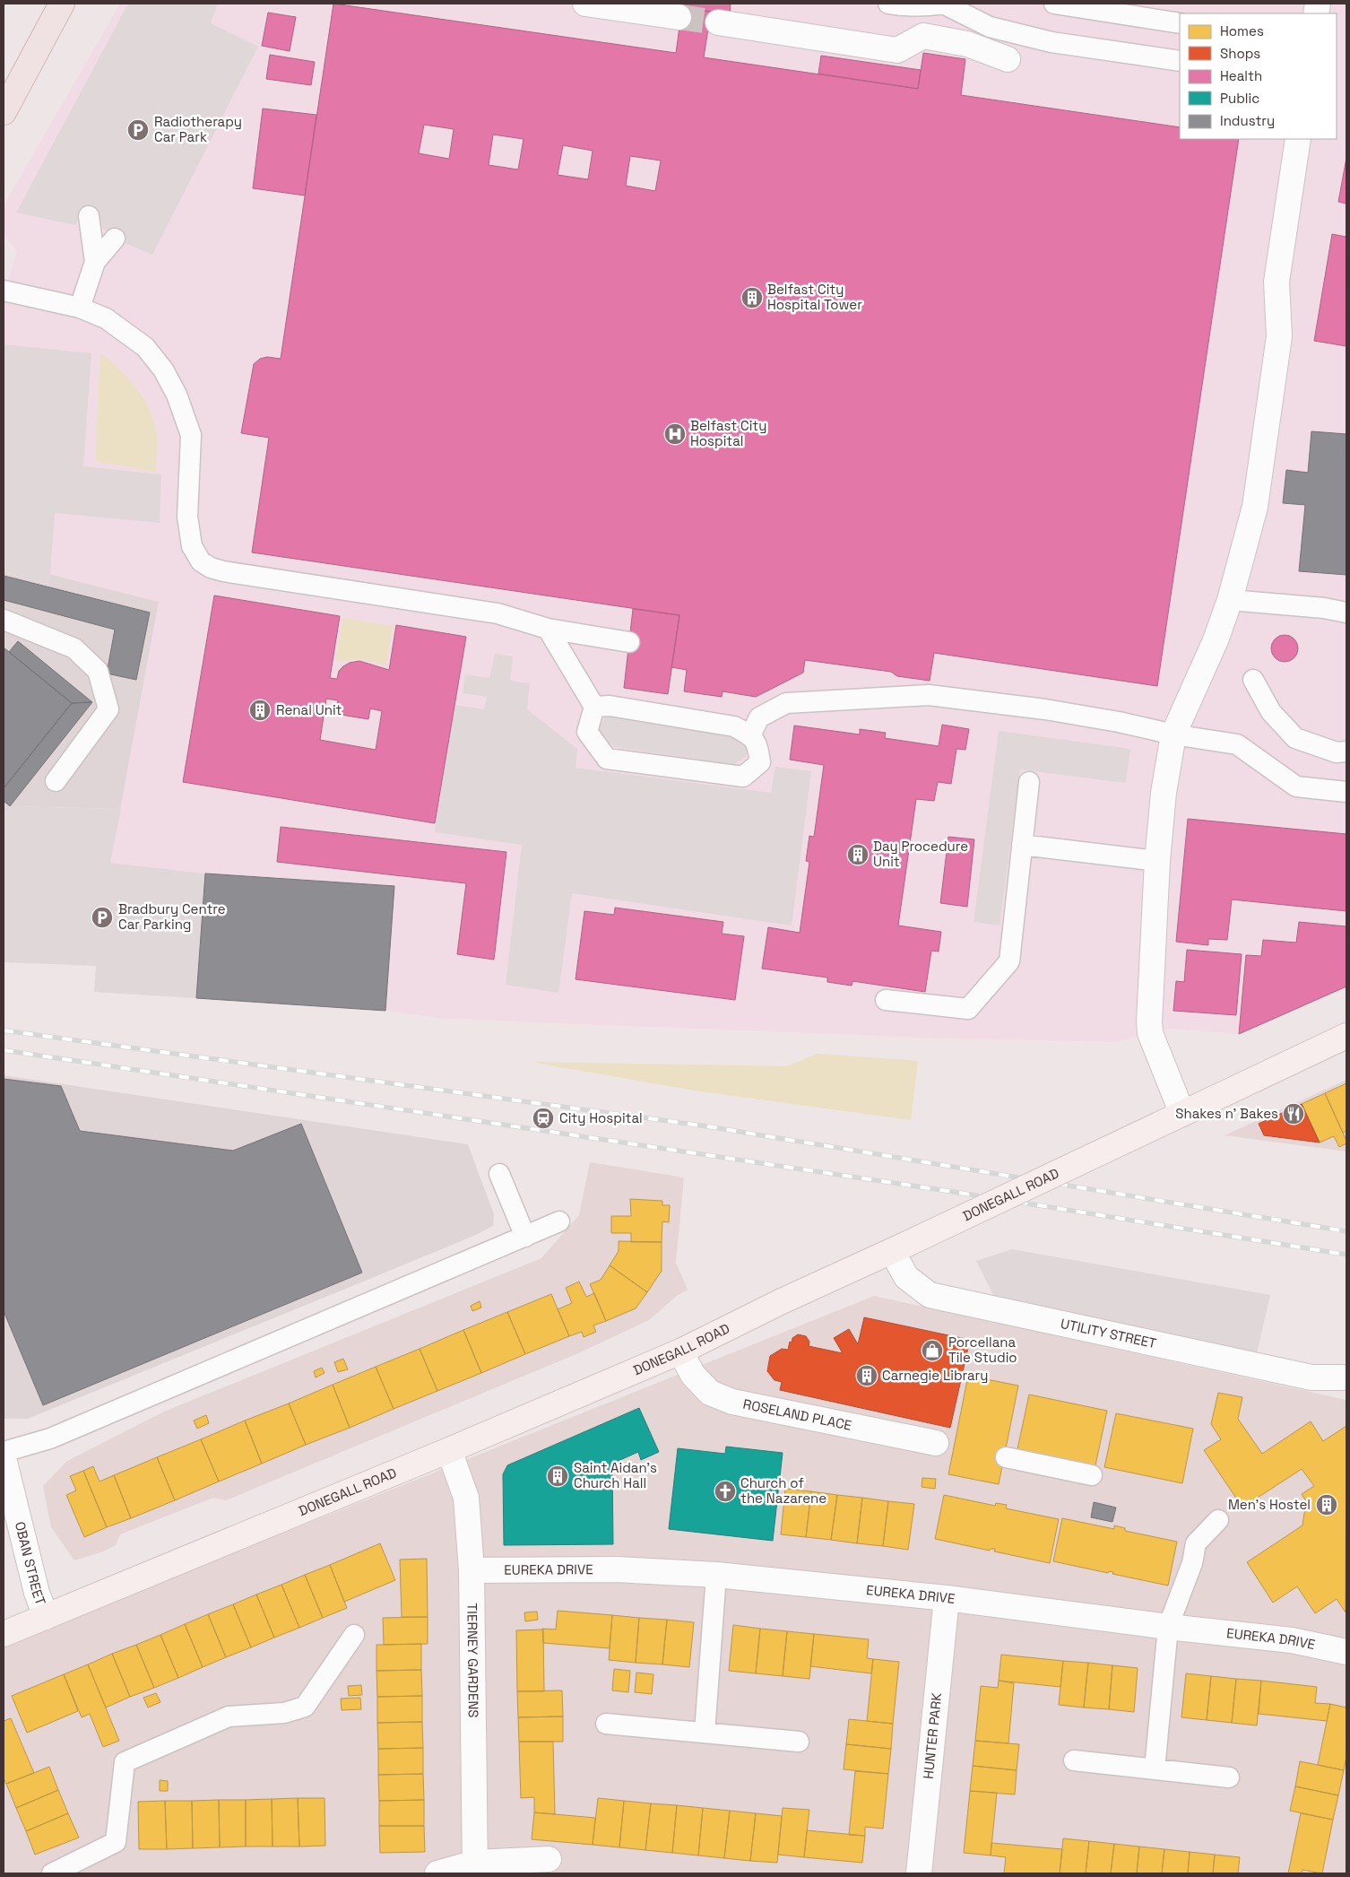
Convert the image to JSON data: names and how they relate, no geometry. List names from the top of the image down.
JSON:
{
  "streets": {
    "street": [
      "DONEGALL ROAD",
      "UTILITY STREET",
      "ROSELAND PLACE",
      "OBAN STREET",
      "EUREKA DRIVE",
      "TIERNEY GARDENS",
      "HUNTER PARK"
    ]
  },
  "crossings": [
    ["DONEGALL ROAD", "UTILITY STREET"],
    ["DONEGALL ROAD", "ROSELAND PLACE"],
    ["DONEGALL ROAD", "OBAN STREET"],
    ["DONEGALL ROAD", "TIERNEY GARDENS"],
    ["EUREKA DRIVE", "TIERNEY GARDENS"],
    ["EUREKA DRIVE", "HUNTER PARK"]
  ],
  "places": {
    "parking": ["Radiotherapy Car Park", "Bradbury Centre Car Parking"],
    "building": [
      "Belfast City Hospital Tower",
      "Renal Unit",
      "Day Procedure Unit",
      "Carnegie Library",
      "Saint Aidan's Church Hall",
      "Men's Hostel"
    ],
    "hospital": ["Belfast City Hospital"],
    "restaurant": ["Shakes n' Bakes"],
    "station": ["City Hospital"],
    "shop": ["Porcellana Tile Studio"],
    "church": ["Church of the Nazarene"]
  },
  "legend": [
    "Homes",
    "Shops",
    "Health",
    "Public",
    "Industry"
  ]
}
